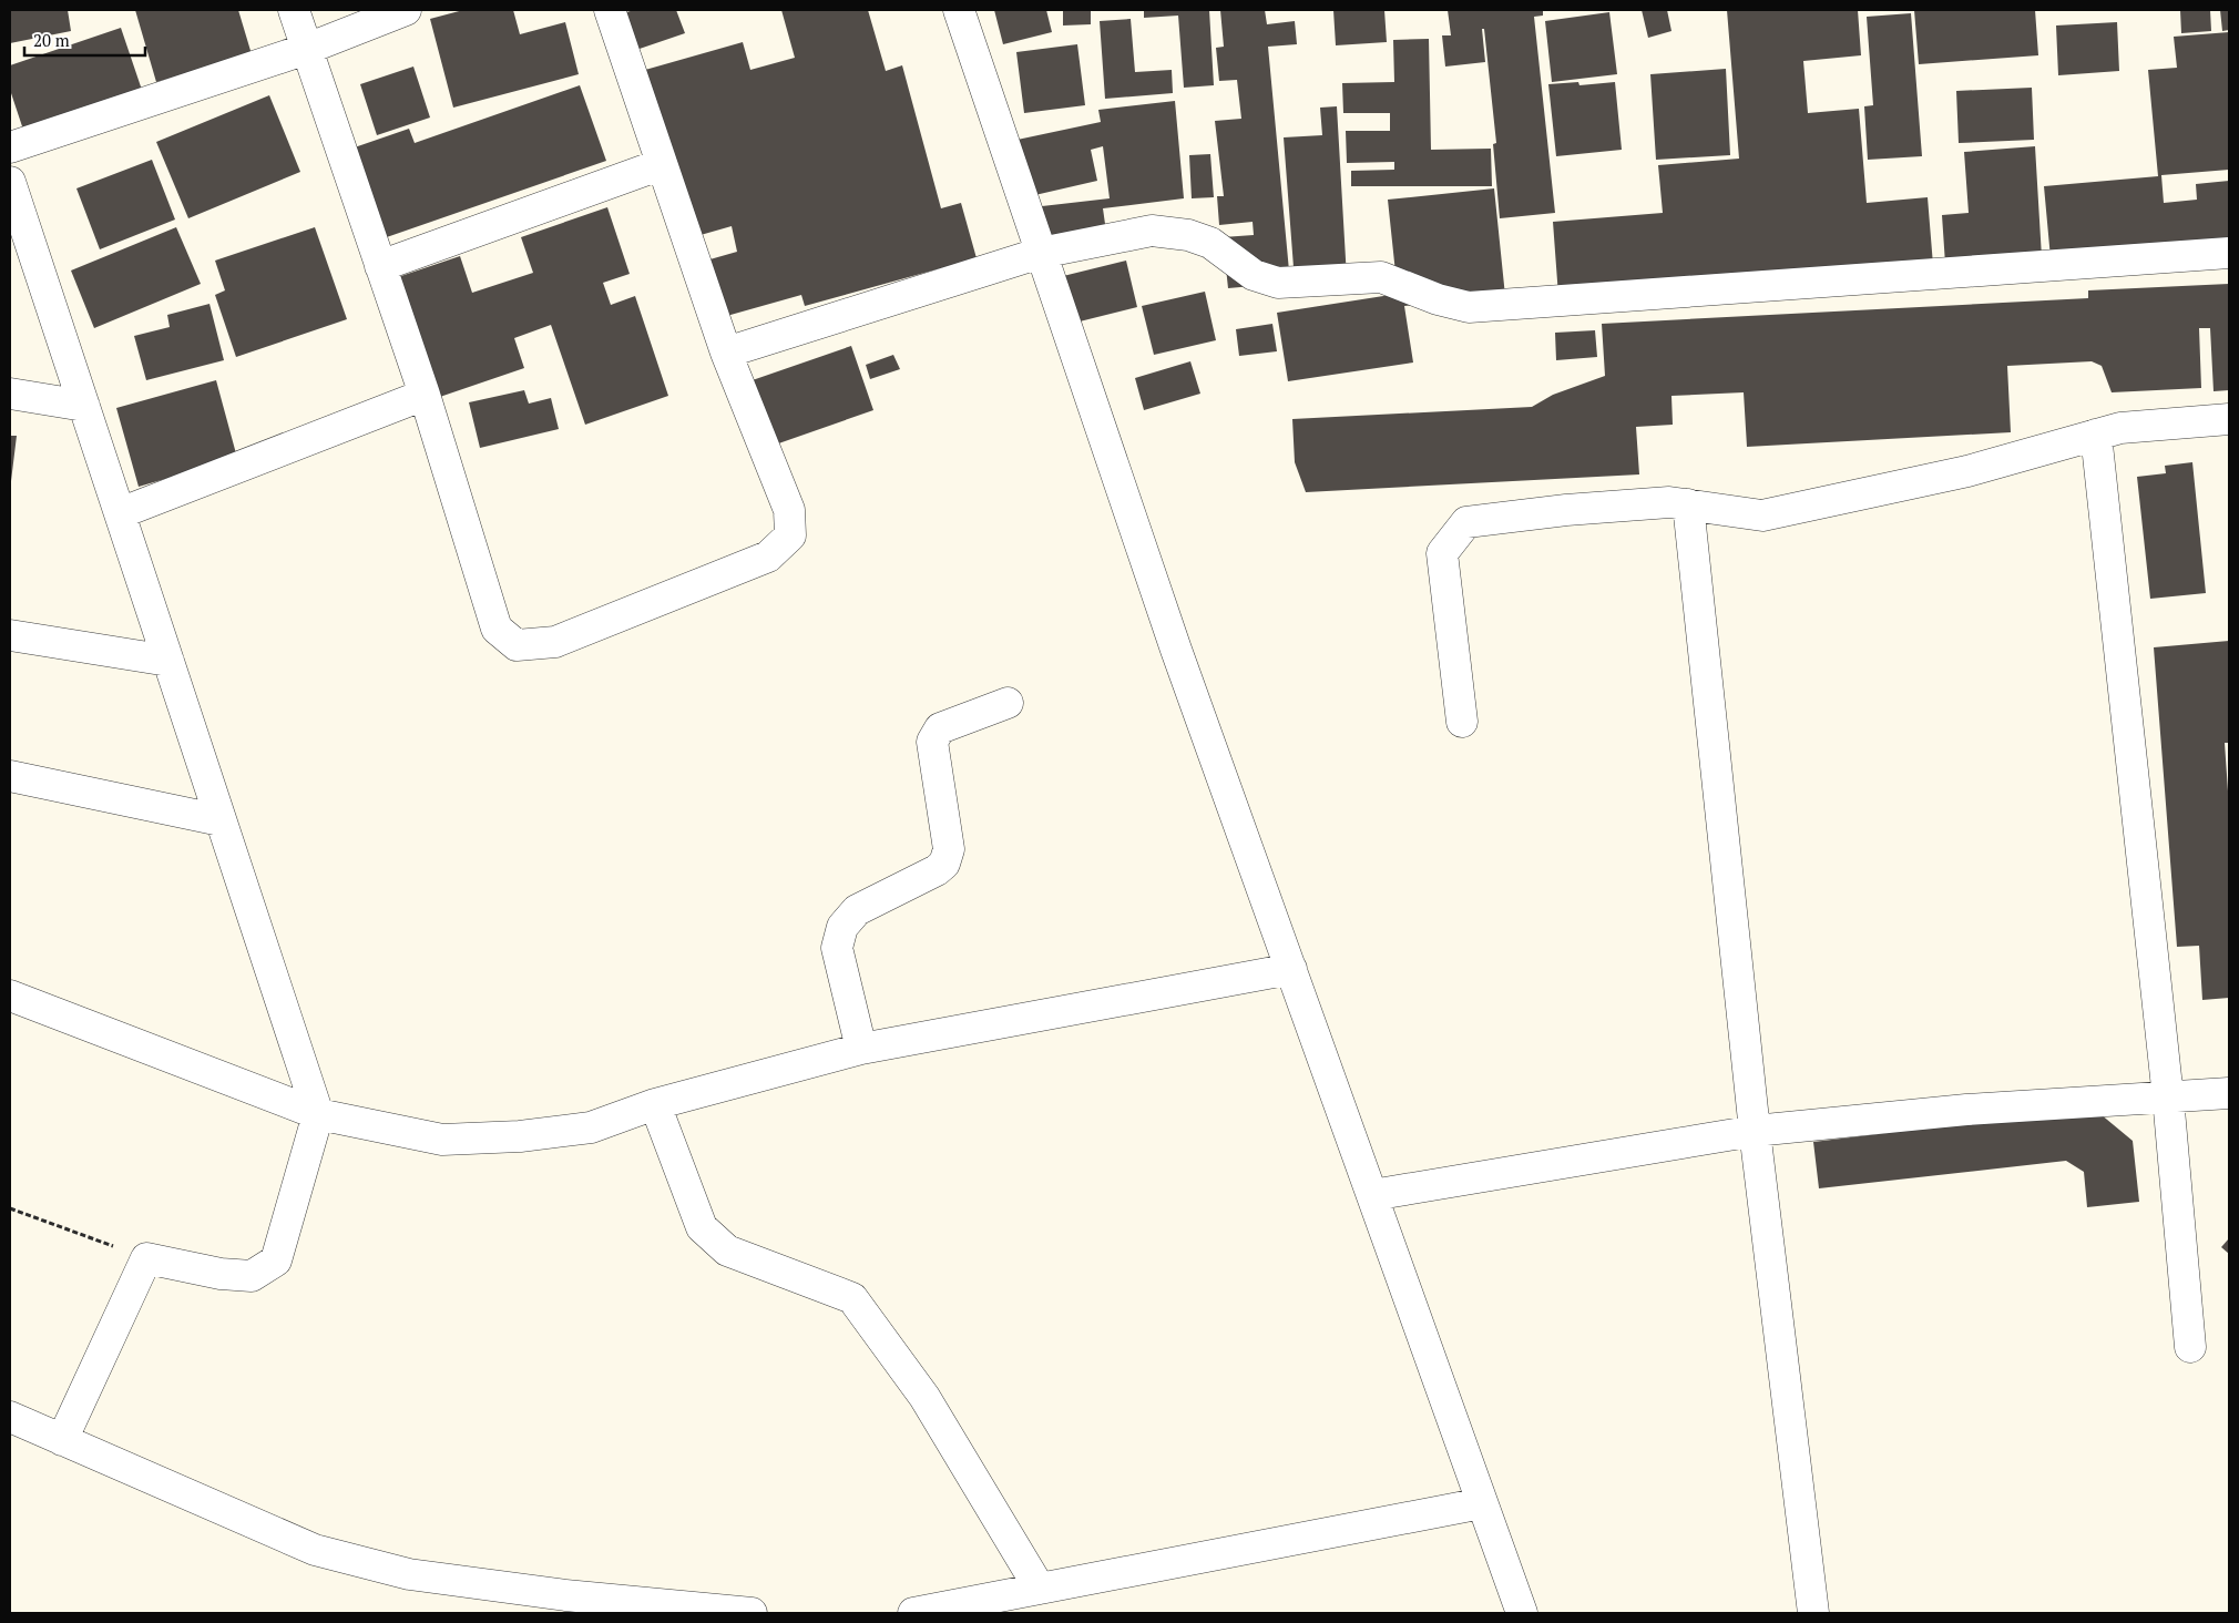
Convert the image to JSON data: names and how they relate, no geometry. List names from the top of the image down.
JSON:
{
  "scale_bar": "20 m"
}
